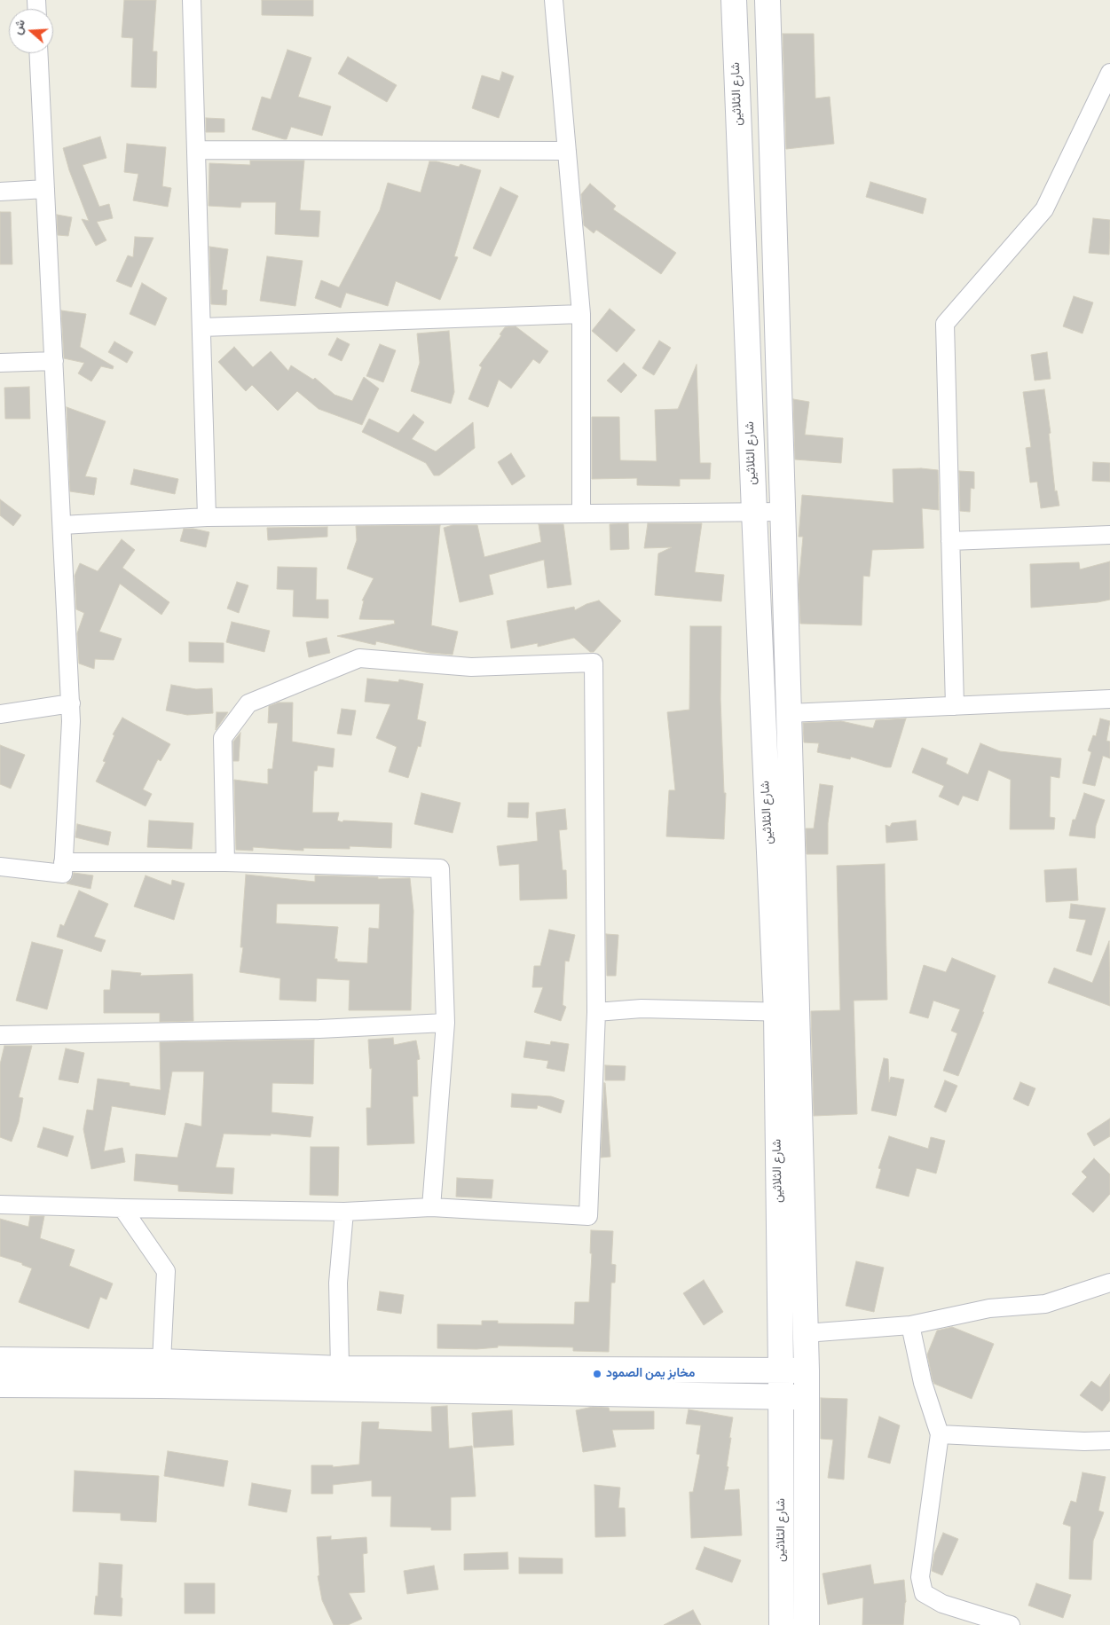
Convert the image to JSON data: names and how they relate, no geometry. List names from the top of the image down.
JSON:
{
  "streets": {
    "street": ["شارع الثلاثين"]
  },
  "places": ["مخابز يمن الصمود"],
  "north": "left"
}
